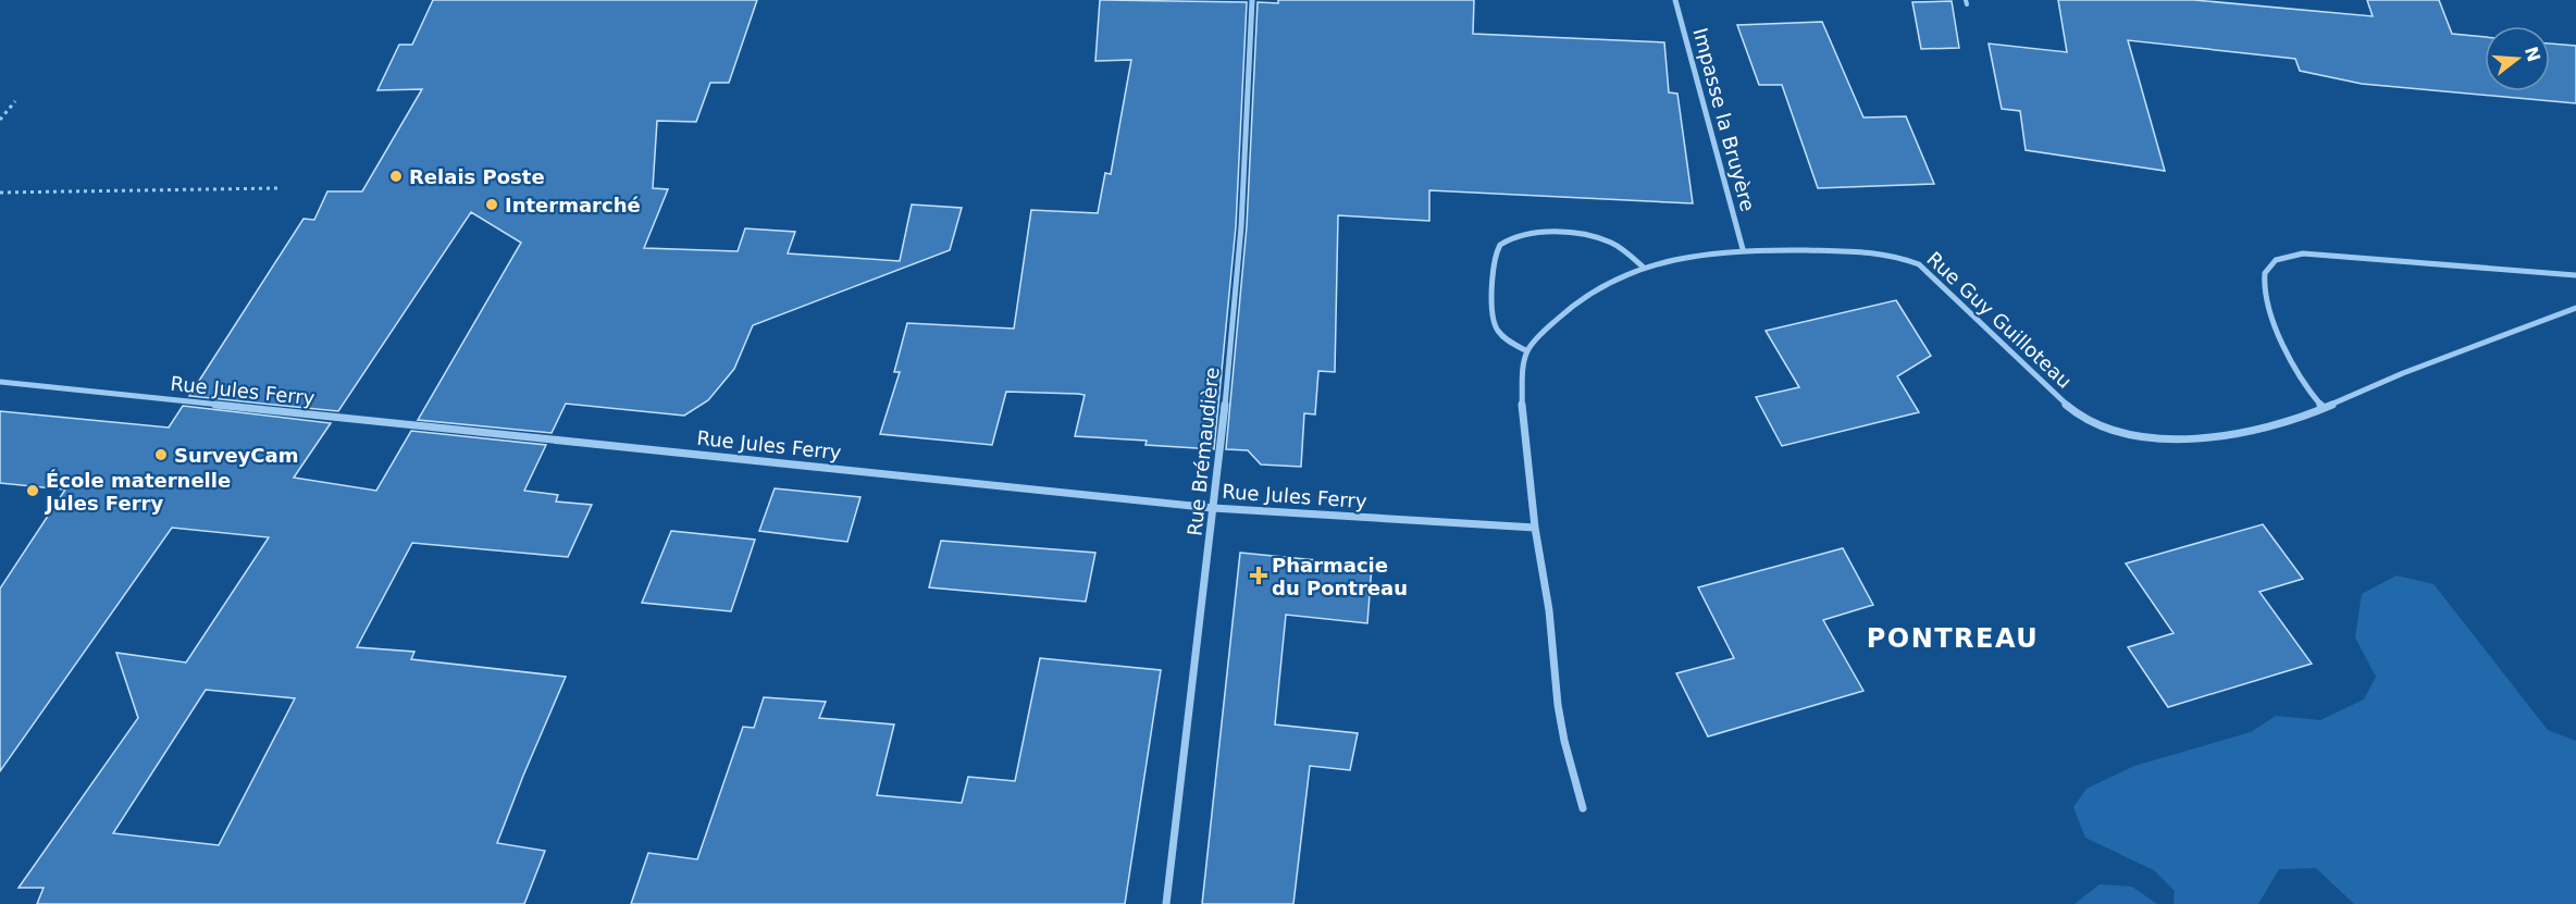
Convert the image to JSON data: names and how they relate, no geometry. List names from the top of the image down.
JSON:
{
  "streets": {
    "street": [
      "Impasse la Bruyère",
      "Rue Guy Guilloteau",
      "Rue Jules Ferry",
      "Rue Brémaudière"
    ]
  },
  "crossings": [
    ["Impasse la Bruyère", "Rue Guy Guilloteau"],
    ["Rue Jules Ferry", "Rue Brémaudière"]
  ],
  "districts": ["PONTREAU"],
  "places": {
    "other": [
      "Relais Poste",
      "Intermarché",
      "SurveyCam",
      "École maternelle Jules Ferry"
    ],
    "health": ["Pharmacie du Pontreau"]
  },
  "north": "right"
}
